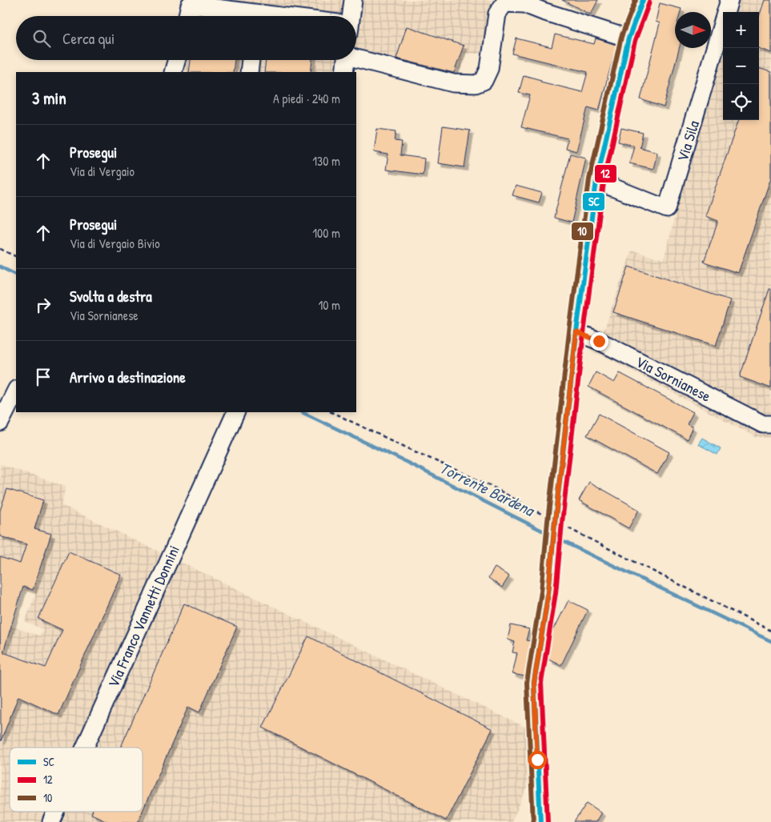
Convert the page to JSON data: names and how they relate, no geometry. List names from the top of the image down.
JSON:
{
  "streets": {
    "street": ["Via Sila", "Via Sornianese", "Via Franco Vannetti Donnini"]
  },
  "water": ["Torrente Bardena"],
  "lines": ["transit line SC", "transit line 10", "transit line 12"],
  "legend": ["SC", "12", "10"],
  "north": "right",
  "page": {
    "map_buttons": ["+", "−"],
    "search": "Cerca qui",
    "heading": ["3 min", "A piedi · 240 m"],
    "list": [
      ["Prosegui", "Via di Vergaio", "130 m"],
      ["Prosegui", "Via di Vergaio Bivio", "100 m"],
      ["Svolta a destra", "Via Sornianese", "10 m"],
      "Arrivo a destinazione"
    ]
  }
}
